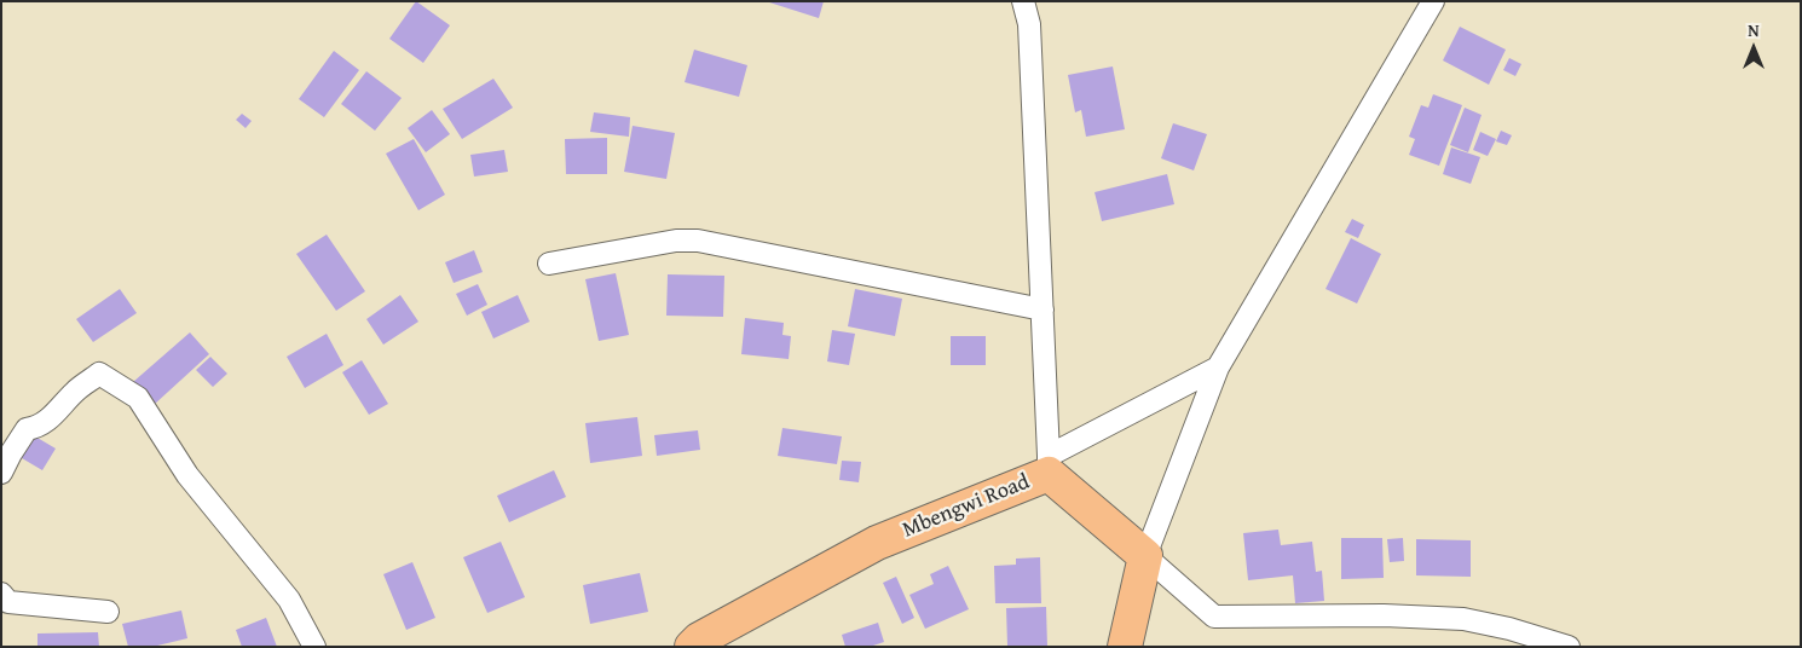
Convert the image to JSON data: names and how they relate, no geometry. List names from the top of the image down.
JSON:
{
  "streets": {
    "main road": ["Mbengwi Road"]
  },
  "north": "top"
}
